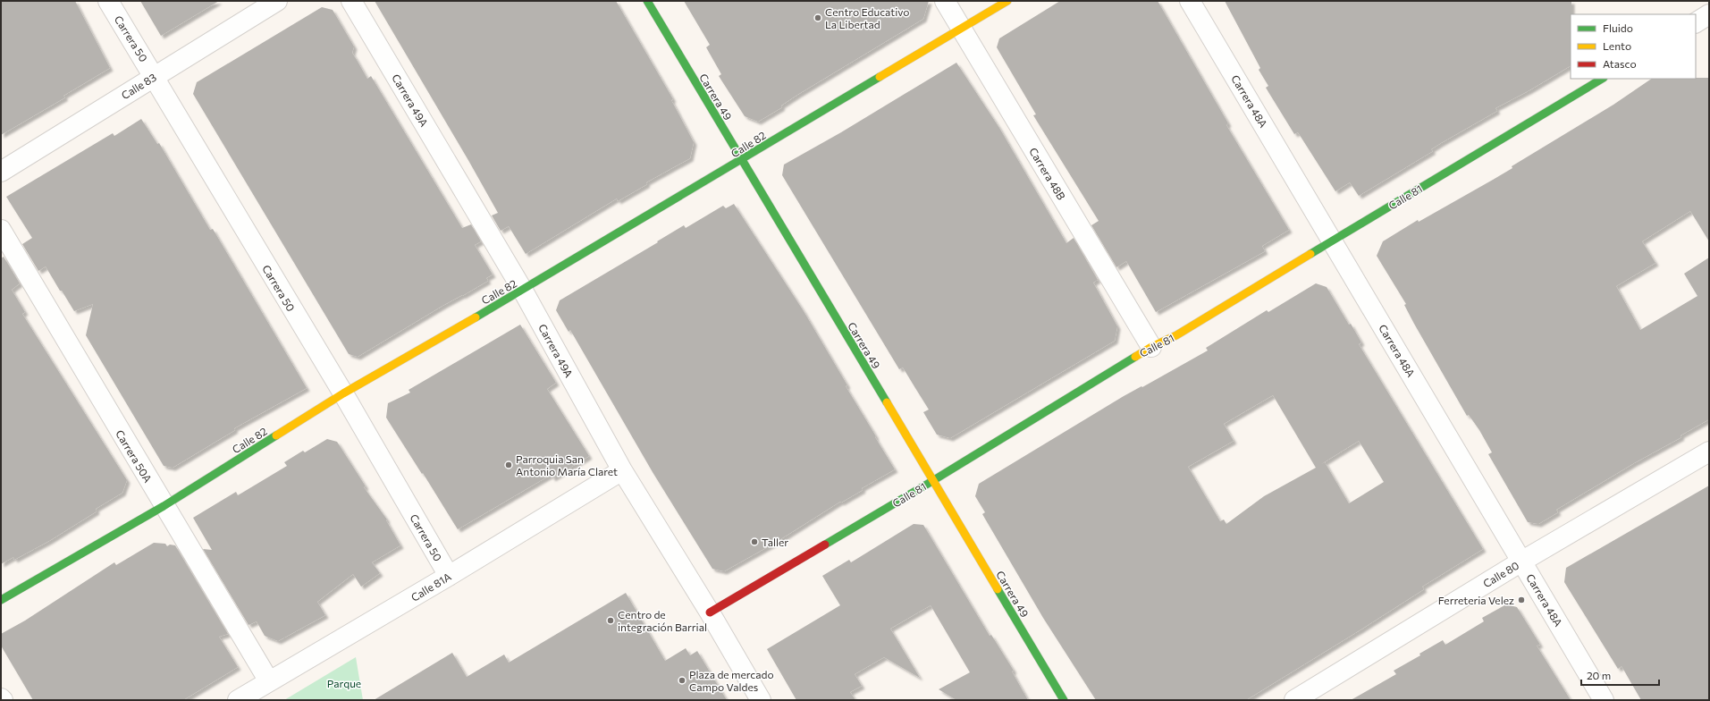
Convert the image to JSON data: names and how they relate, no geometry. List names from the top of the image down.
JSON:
{
  "streets": {
    "street": [
      "Carrera 50",
      "Calle 83",
      "Carrera 49",
      "Carrera 49A",
      "Carrera 48A",
      "Calle 82",
      "Carrera 48B",
      "Calle 81",
      "Carrera 50A",
      "Calle 80",
      "Calle 81A"
    ]
  },
  "crossings": [
    ["Carrera 50", "Calle 83"],
    ["Carrera 50", "Calle 82"],
    ["Carrera 50", "Calle 81A"],
    ["Carrera 49", "Calle 82"],
    ["Carrera 49", "Calle 81"],
    ["Carrera 49A", "Calle 82"],
    ["Carrera 49A", "Calle 81"],
    ["Carrera 49A", "Calle 81A"],
    ["Carrera 48A", "Calle 81"],
    ["Carrera 48A", "Calle 80"],
    ["Calle 82", "Carrera 48B"],
    ["Calle 82", "Carrera 50A"],
    ["Carrera 48B", "Calle 81"],
    ["Carrera 50A", "Calle 81A"]
  ],
  "parks": ["Parque"],
  "places": [
    "Centro Educativo La Libertad",
    "Parroquia San Antonio María Claret",
    "Taller",
    "Ferreteria Velez",
    "Centro de integración Barrial",
    "Plaza de mercado Campo Valdes"
  ],
  "legend": ["Fluido", "Lento", "Atasco"],
  "scale_bar": "20 m"
}
